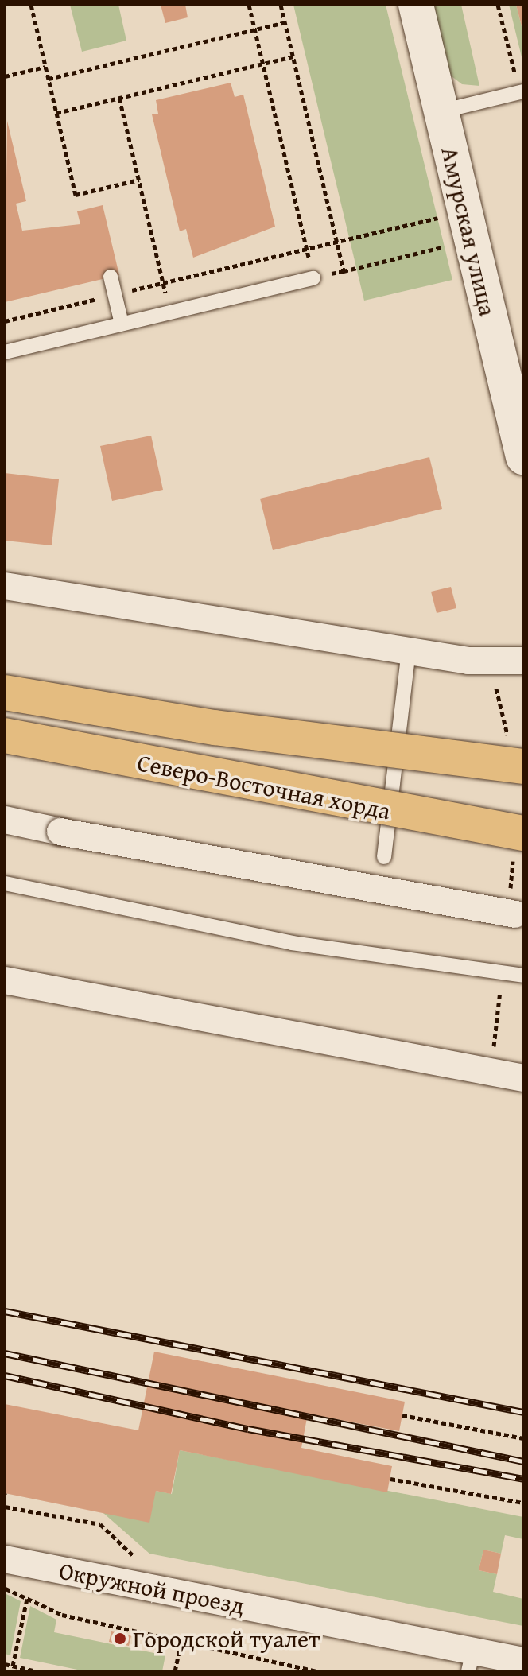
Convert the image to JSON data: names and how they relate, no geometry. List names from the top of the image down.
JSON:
{
  "streets": {
    "main road": ["Северо-Восточная хорда"],
    "street": ["Амурская улица", "Окружной проезд"]
  },
  "places": ["Городской туалет"]
}
